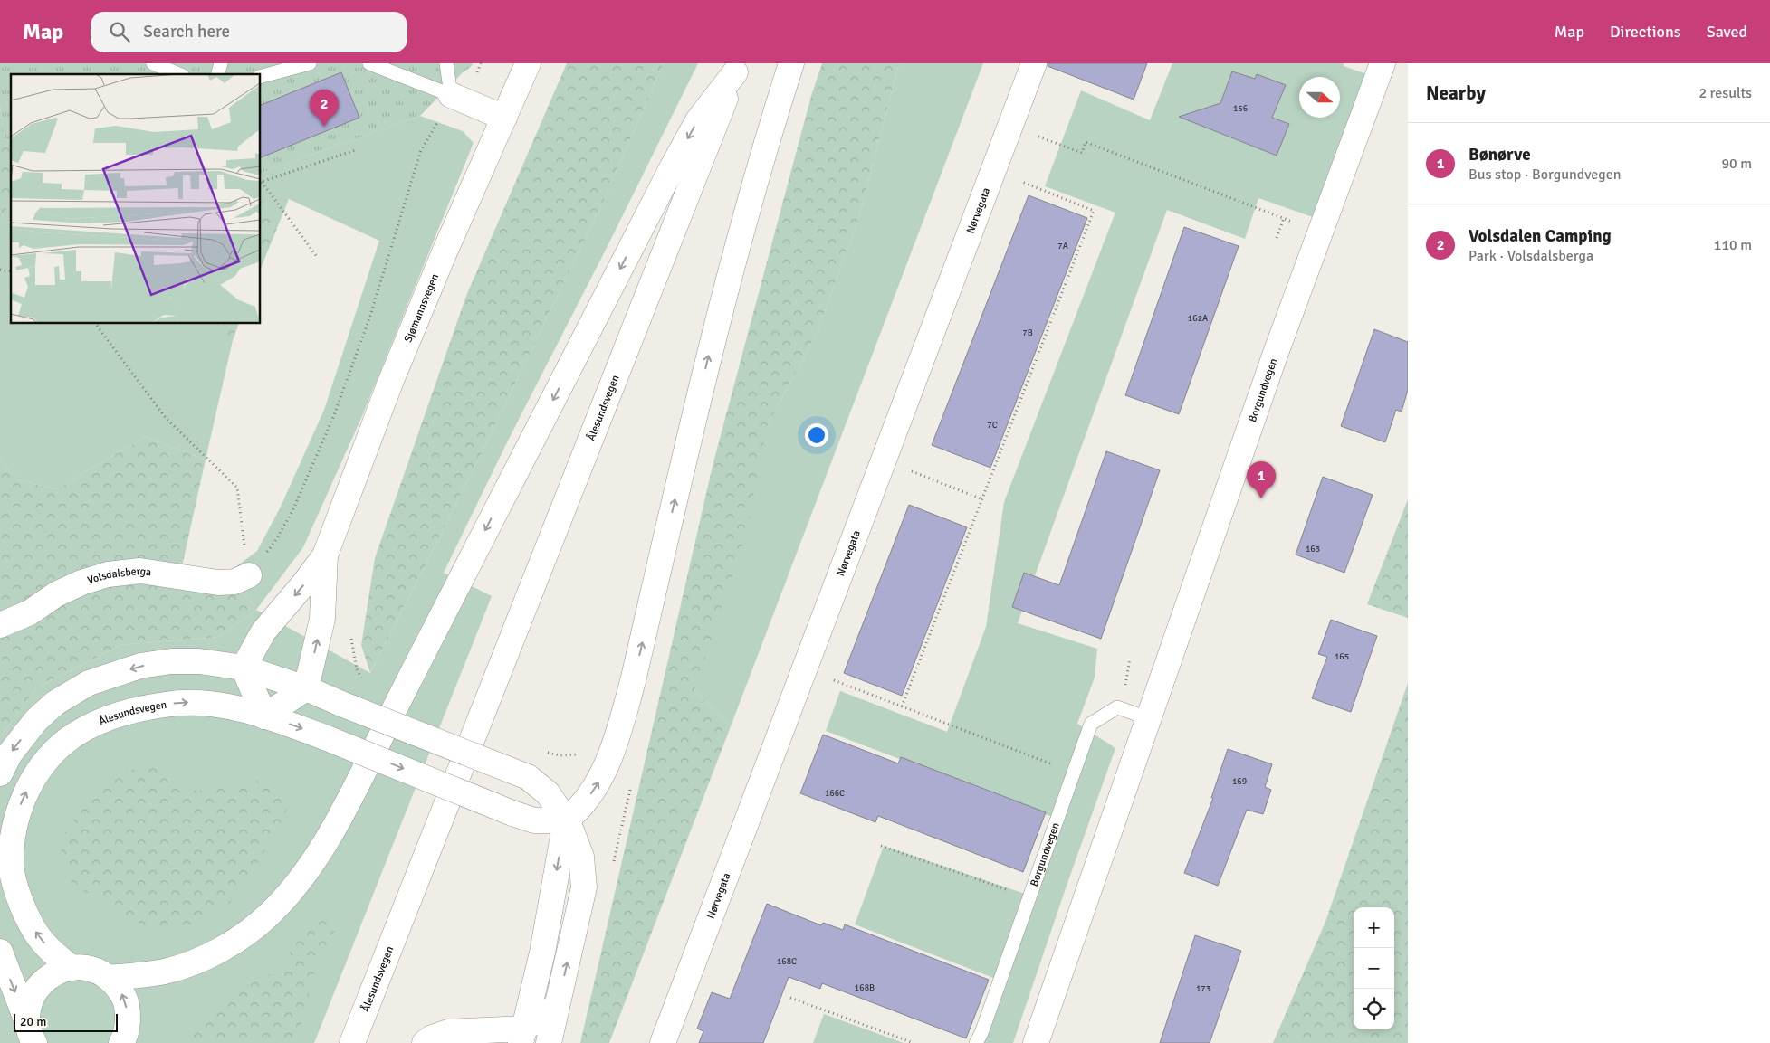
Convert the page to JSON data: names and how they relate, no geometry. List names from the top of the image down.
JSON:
{
  "streets": {
    "main road": [
      "Nørvegata",
      "Sjømannsvegen",
      "Borgundvegen",
      "Ålesundsvegen",
      "Volsdalsberga"
    ]
  },
  "house_numbers": [
    "156",
    "7A",
    "162A",
    "7B",
    "7C",
    "163",
    "165",
    "169",
    "166C",
    "168C",
    "168B",
    "173"
  ],
  "scale_bar": "20 m",
  "north": "right",
  "page": {
    "header": "Map",
    "search": "Search here",
    "nav": ["Map", "Directions", "Saved"],
    "heading": ["Nearby", "2 results"],
    "pins": ["2", "1"],
    "list": [
      {
        "mark": "1",
        "name": "Bønørve",
        "note": "Bus stop · Borgundvegen",
        "value": "90 m"
      },
      {
        "mark": "2",
        "name": "Volsdalen Camping",
        "note": "Park · Volsdalsberga",
        "value": "110 m"
      }
    ],
    "map_buttons": ["+", "−"],
    "scale": "20 m"
  }
}
